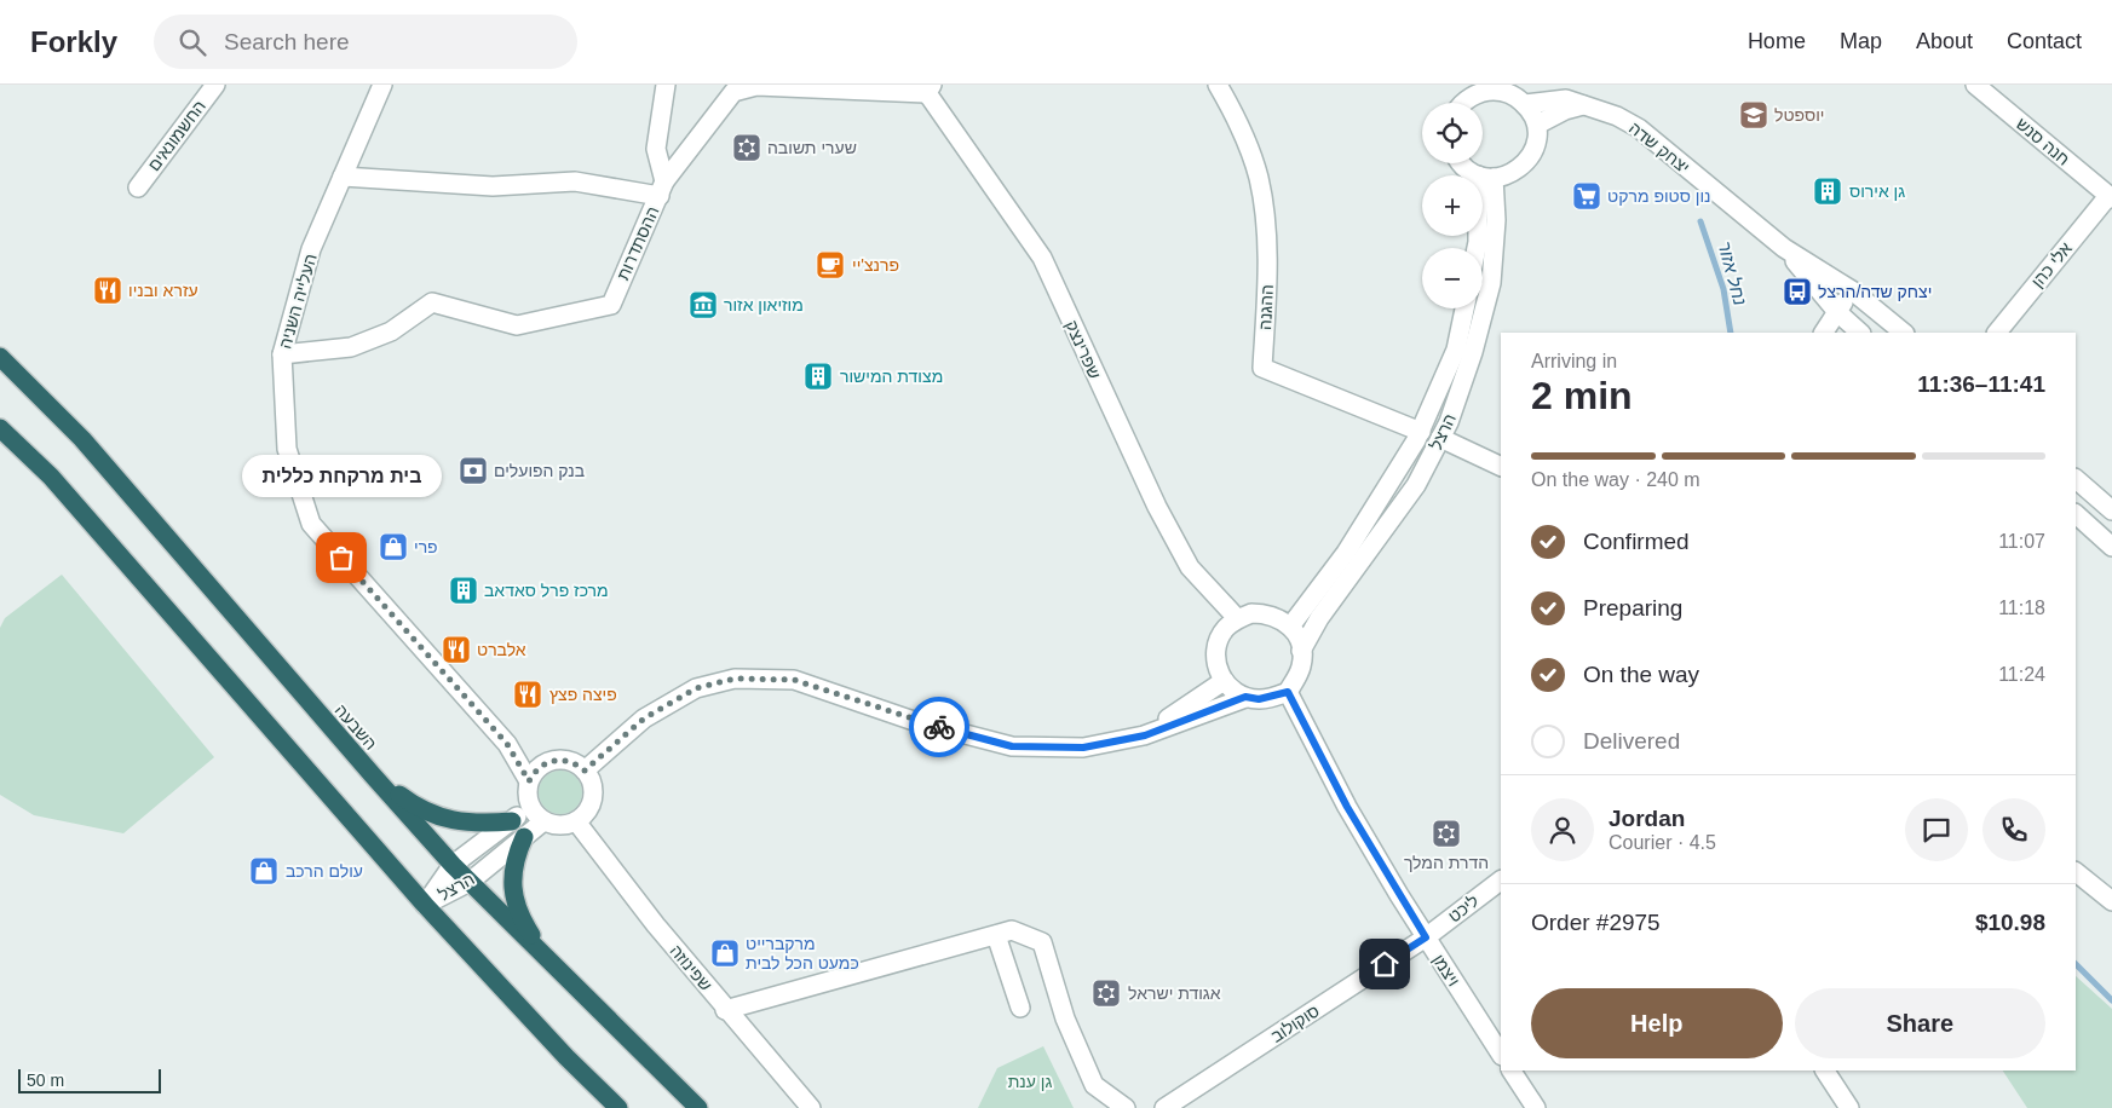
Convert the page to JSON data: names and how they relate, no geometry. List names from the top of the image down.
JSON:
{
  "streets": {
    "highway": ["השבעה"],
    "street": [
      "החשמונאים",
      "חנה סנש",
      "יצחק שדה",
      "ההסתדרות",
      "אלי כהן",
      "העלייה השניה",
      "ההגנה",
      "שפרינצק",
      "הרצל",
      "ליכט",
      "שפינוזה",
      "ויצמן",
      "סוקולוב"
    ]
  },
  "crossings": [
    ["חנה סנש", "אלי כהן"],
    ["ההסתדרות", "העלייה השניה"],
    ["ההסתדרות", "שפרינצק"],
    ["העלייה השניה", "הרצל"],
    ["העלייה השניה", "שפינוזה"],
    ["ההגנה", "הרצל"],
    ["שפרינצק", "הרצל"],
    ["שפרינצק", "ויצמן"],
    ["הרצל", "השבעה"],
    ["הרצל", "שפינוזה"],
    ["הרצל", "ויצמן"],
    ["ליכט", "ויצמן"],
    ["ליכט", "סוקולוב"],
    ["ויצמן", "סוקולוב"]
  ],
  "water": ["נחל אזור"],
  "parks": ["גן ענת"],
  "places": {
    "school or university": ["יוספטל"],
    "synagogue": ["שערי תשובה", "הדרת המלך", "אגודת ישראל"],
    "building": ["גן אירוס", "מצודת המישור", "מרכז פרל סאדאב"],
    "supermarket": ["נון סטופ מרקט"],
    "cafe": ["פרנצ'יי"],
    "restaurant": ["עזרא ובניו", "אלברט", "פיצה פצץ"],
    "bus stop": ["יצחק שדה/הרצל"],
    "museum": ["מוזיאון אזור"],
    "bank": ["בנק הפועלים"],
    "shop": ["פרי", "עולם הרכב", "מרקברייט כמעט הכל לבית"],
    "other": ["בית מרקחת כללית"]
  },
  "scale_bar": "50 m",
  "page": {
    "header": "Forkly",
    "search": "Search here",
    "nav": [
      "Home",
      "Map",
      "About",
      "Contact"
    ],
    "map_buttons": ["+", "−"],
    "heading": ["2 min", "Arriving in", "11:36–11:41"],
    "panel": [
      "Jordan",
      "Courier · 4.5",
      "Order #2975",
      "$10.98"
    ],
    "bar": "On the way · 240 m",
    "bubble": "בית מרקחת כללית",
    "list": [
      ["Confirmed", "11:07"],
      ["Preparing", "11:18"],
      ["On the way", "11:24"],
      "Delivered"
    ],
    "buttons": ["Help", "Share"],
    "scale": "50 m"
  }
}
